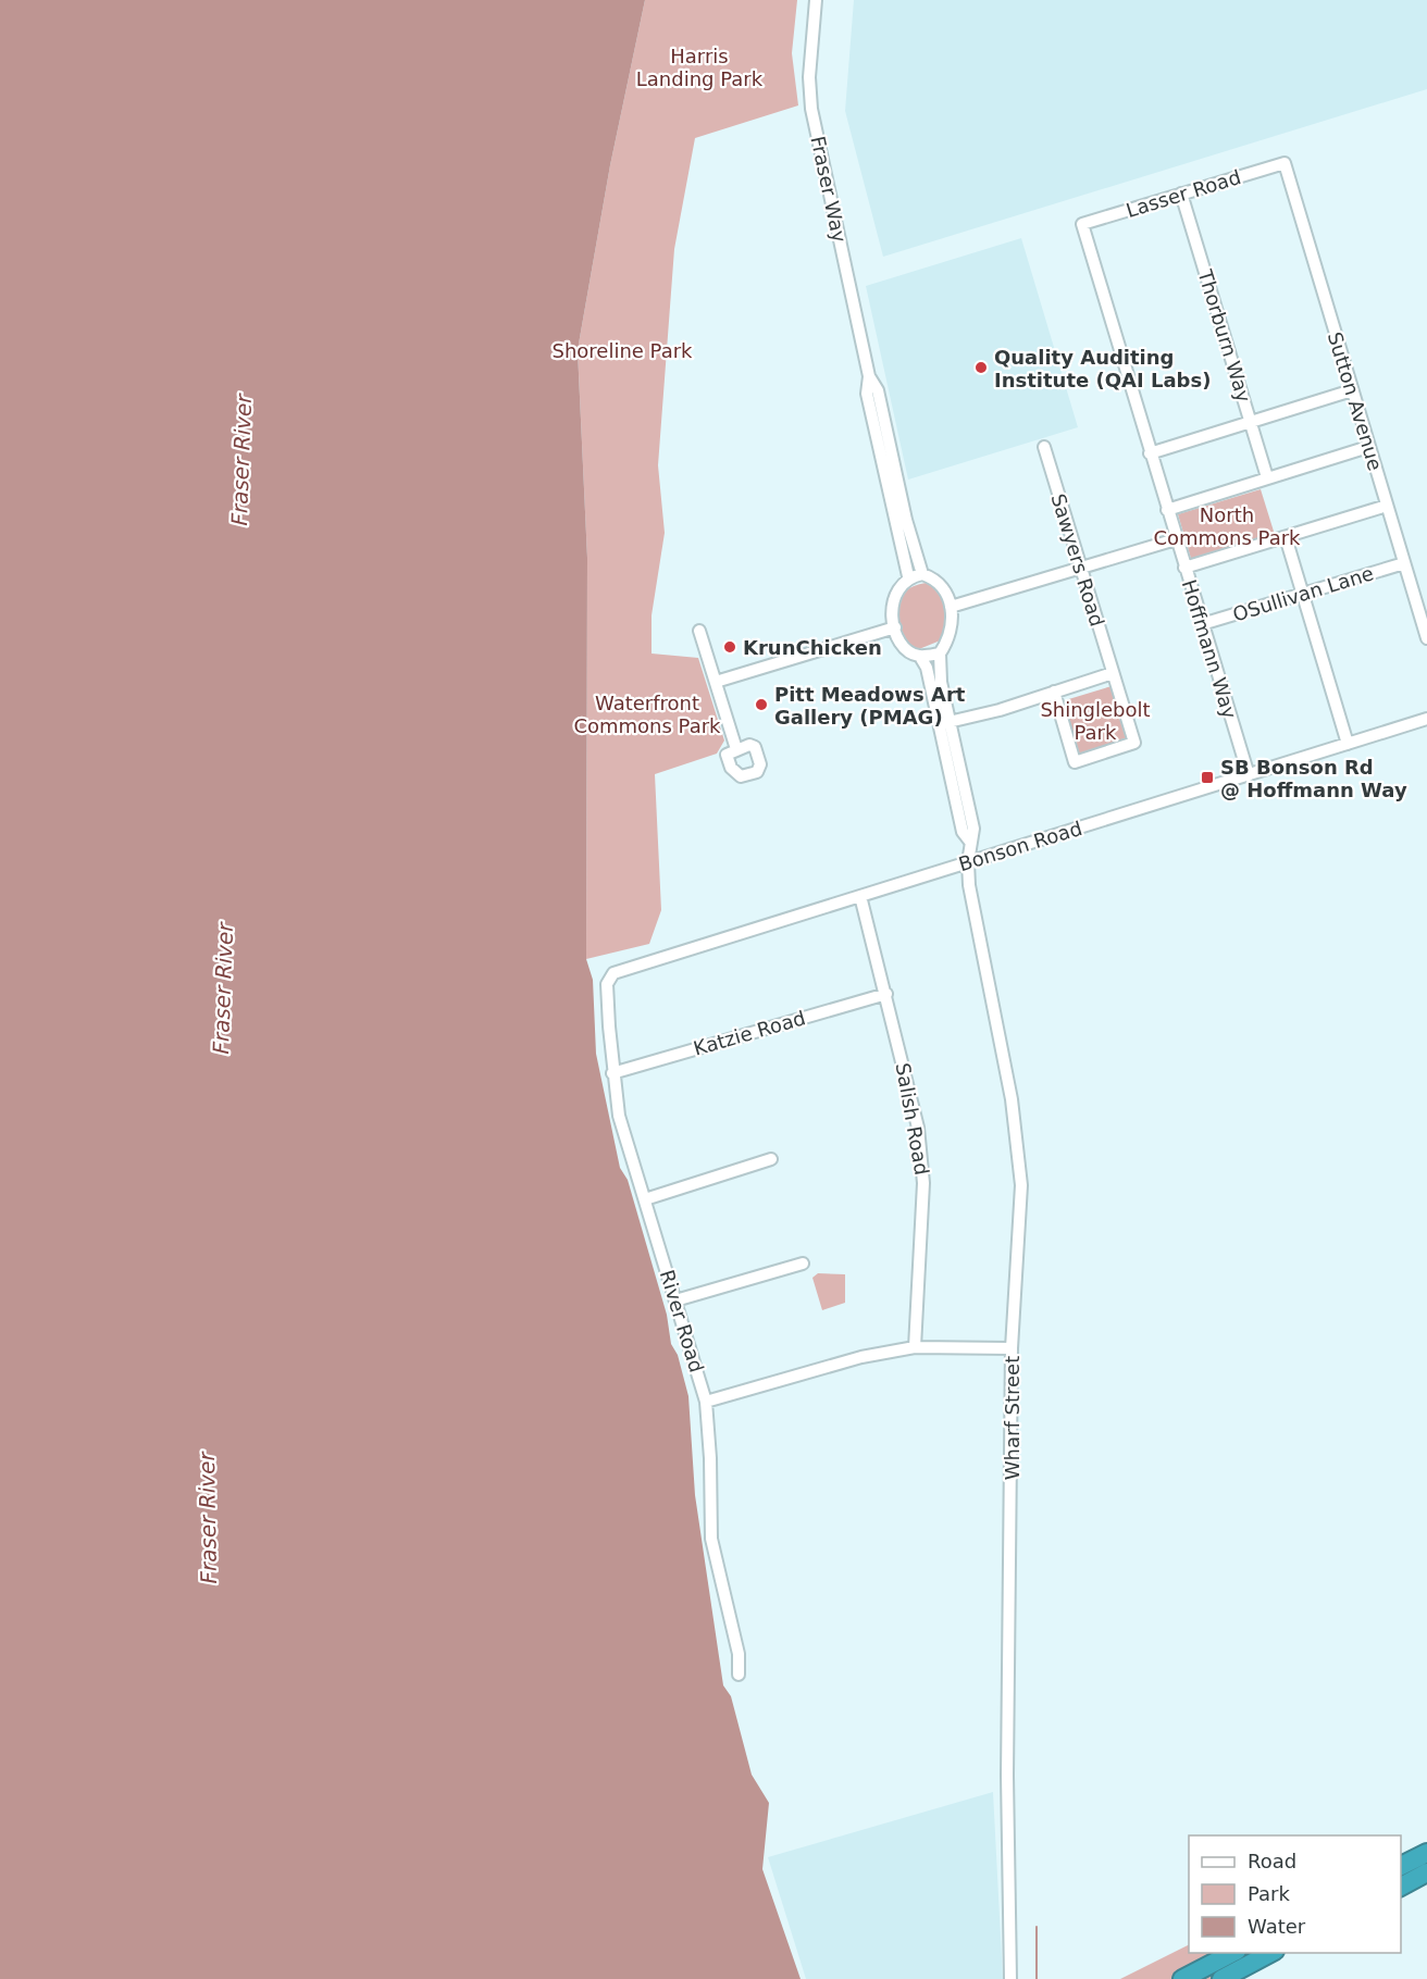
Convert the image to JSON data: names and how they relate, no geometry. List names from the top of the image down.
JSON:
{
  "streets": {
    "street": [
      "Fraser Way",
      "Lasser Road",
      "Thorburn Way",
      "Sutton Avenue",
      "Sawyers Road",
      "OSullivan Lane",
      "Hoffmann Way",
      "Bonson Road",
      "Katzie Road",
      "Salish Road",
      "River Road",
      "Wharf Street"
    ]
  },
  "crossings": [
    ["Lasser Road", "Thorburn Way"],
    ["Lasser Road", "Sutton Avenue"],
    ["Lasser Road", "Hoffmann Way"],
    ["Sutton Avenue", "OSullivan Lane"],
    ["OSullivan Lane", "Hoffmann Way"],
    ["Hoffmann Way", "Bonson Road"],
    ["Bonson Road", "Salish Road"],
    ["Bonson Road", "River Road"],
    ["Bonson Road", "Wharf Street"],
    ["Katzie Road", "Salish Road"],
    ["Katzie Road", "River Road"]
  ],
  "water": ["Fraser River"],
  "parks": [
    "Harris Landing Park",
    "Shoreline Park",
    "North Commons Park",
    "Waterfront Commons Park",
    "Shinglebolt Park"
  ],
  "places": {
    "other": ["Quality Auditing Institute (QAI Labs)", "KrunChicken", "Pitt Meadows Art Gallery (PMAG)"],
    "transit": ["SB Bonson Rd @ Hoffmann Way"]
  },
  "legend": ["Road", "Park", "Water"]
}
